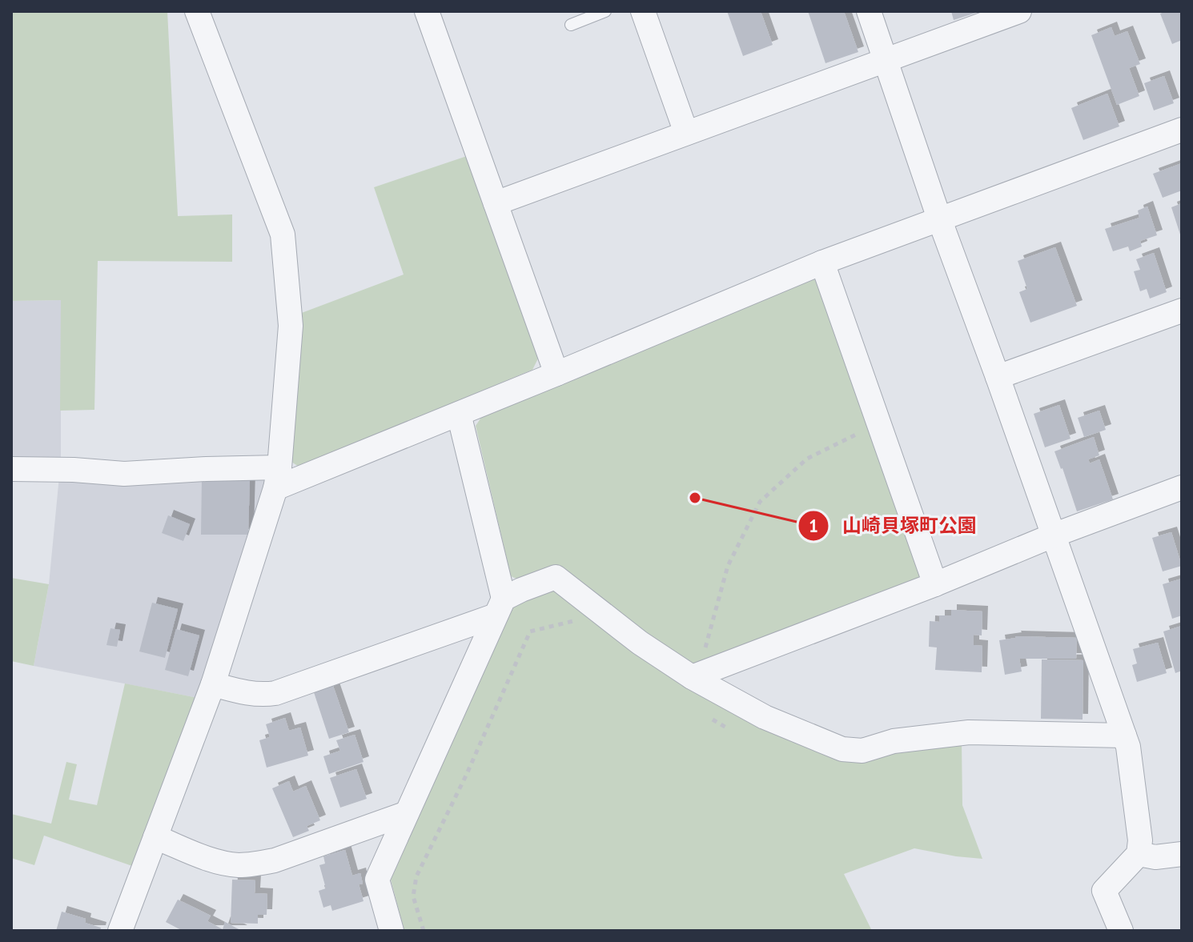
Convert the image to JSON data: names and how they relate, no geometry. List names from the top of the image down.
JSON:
{
  "places": ["山崎貝塚町公園"]
}
